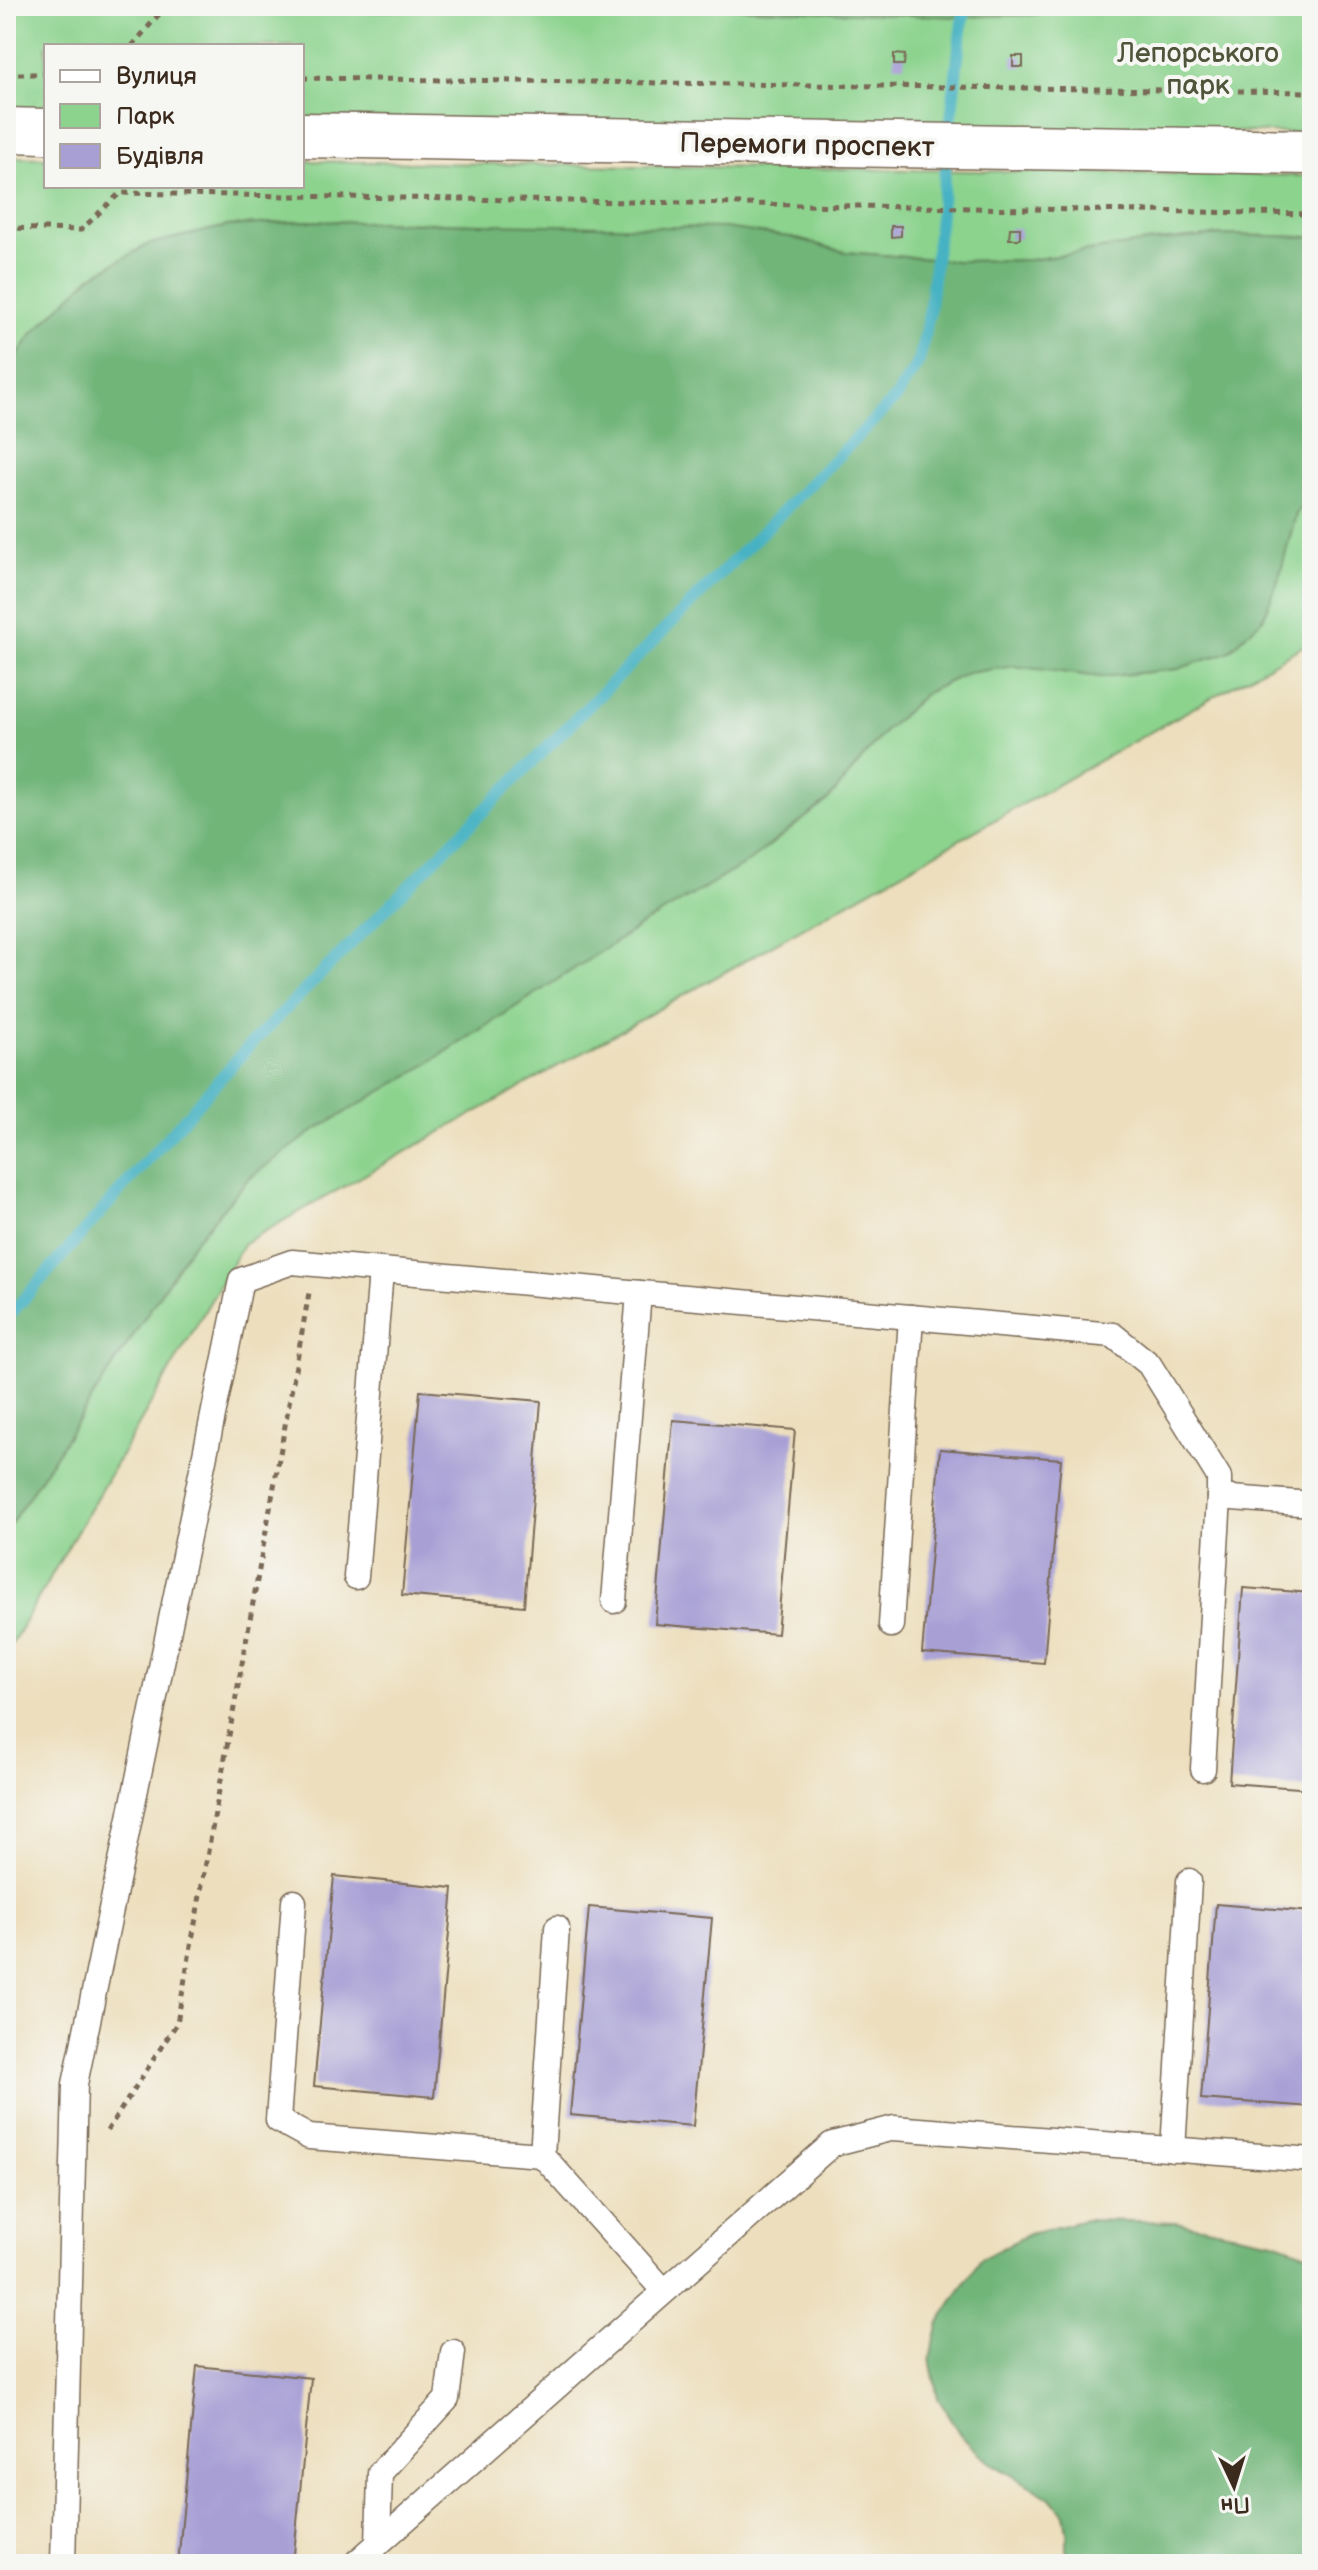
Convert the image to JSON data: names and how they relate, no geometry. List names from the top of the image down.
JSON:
{
  "streets": {
    "main road": ["Перемоги проспект"]
  },
  "parks": ["Лепорського парк"],
  "legend": ["Вулиця", "Парк", "Будівля"],
  "north": "bottom"
}
